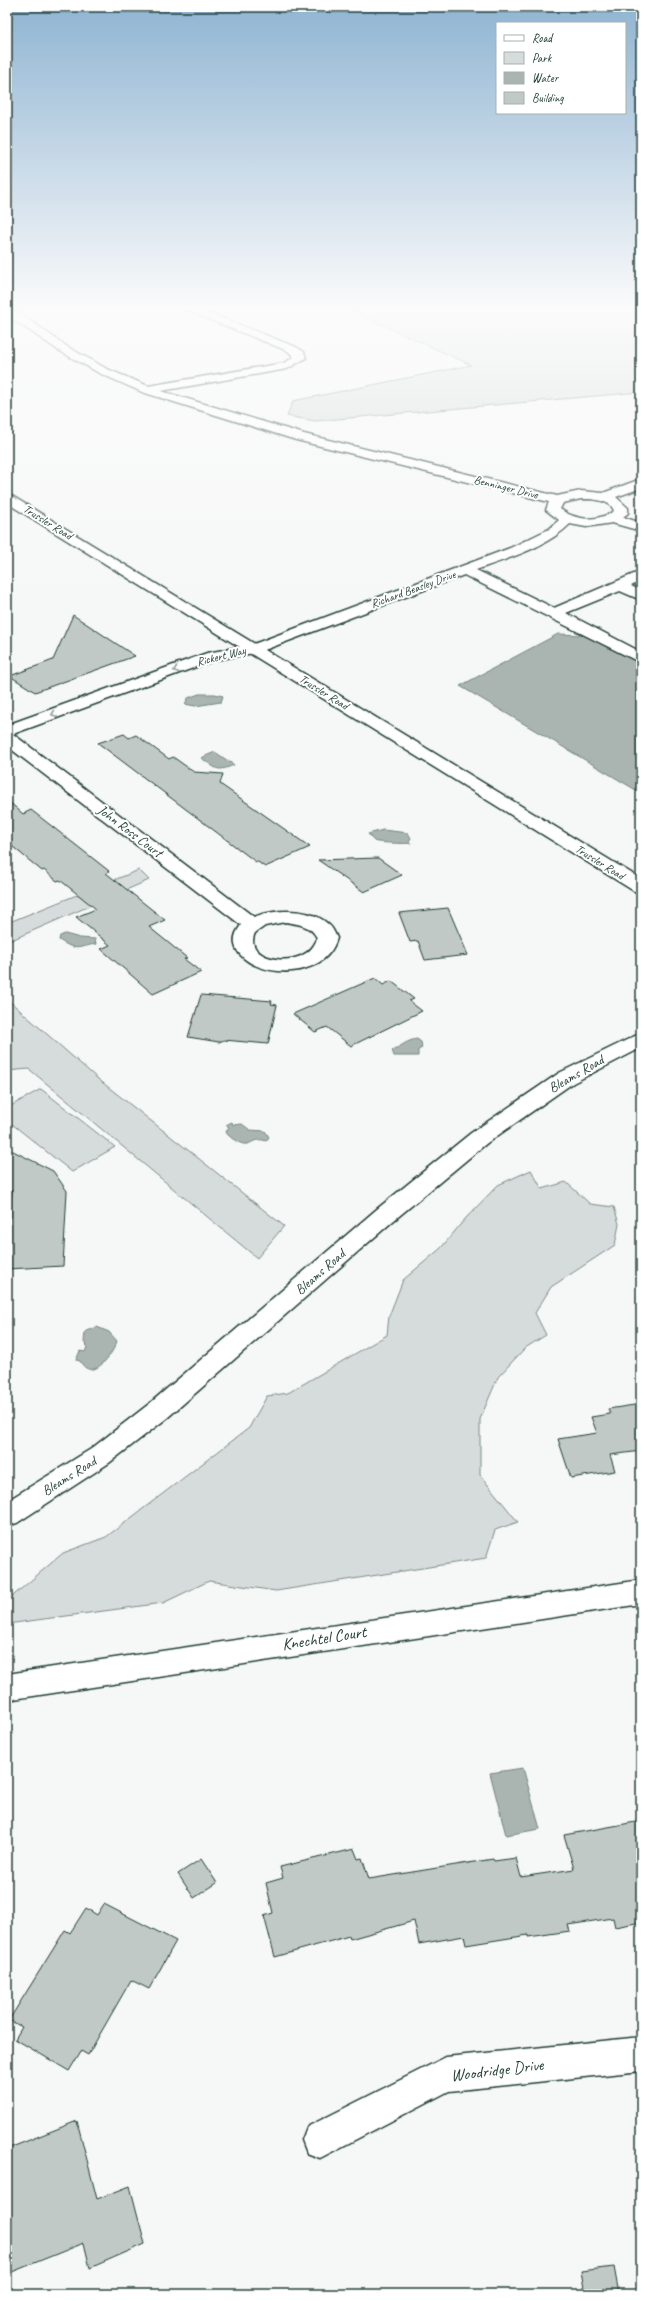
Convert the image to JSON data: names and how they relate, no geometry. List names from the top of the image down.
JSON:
{
  "streets": {
    "street": [
      "Benninger Drive",
      "Trussler Road",
      "Richard Beasley Drive",
      "Rickert Way",
      "John Ross Court",
      "Bleams Road",
      "Knechtel Court",
      "Woodridge Drive"
    ]
  },
  "crossings": [
    ["Trussler Road", "Richard Beasley Drive"],
    ["Trussler Road", "Rickert Way"],
    ["Richard Beasley Drive", "Rickert Way"],
    ["Rickert Way", "John Ross Court"]
  ],
  "legend": [
    "Road",
    "Park",
    "Water",
    "Building"
  ]
}
